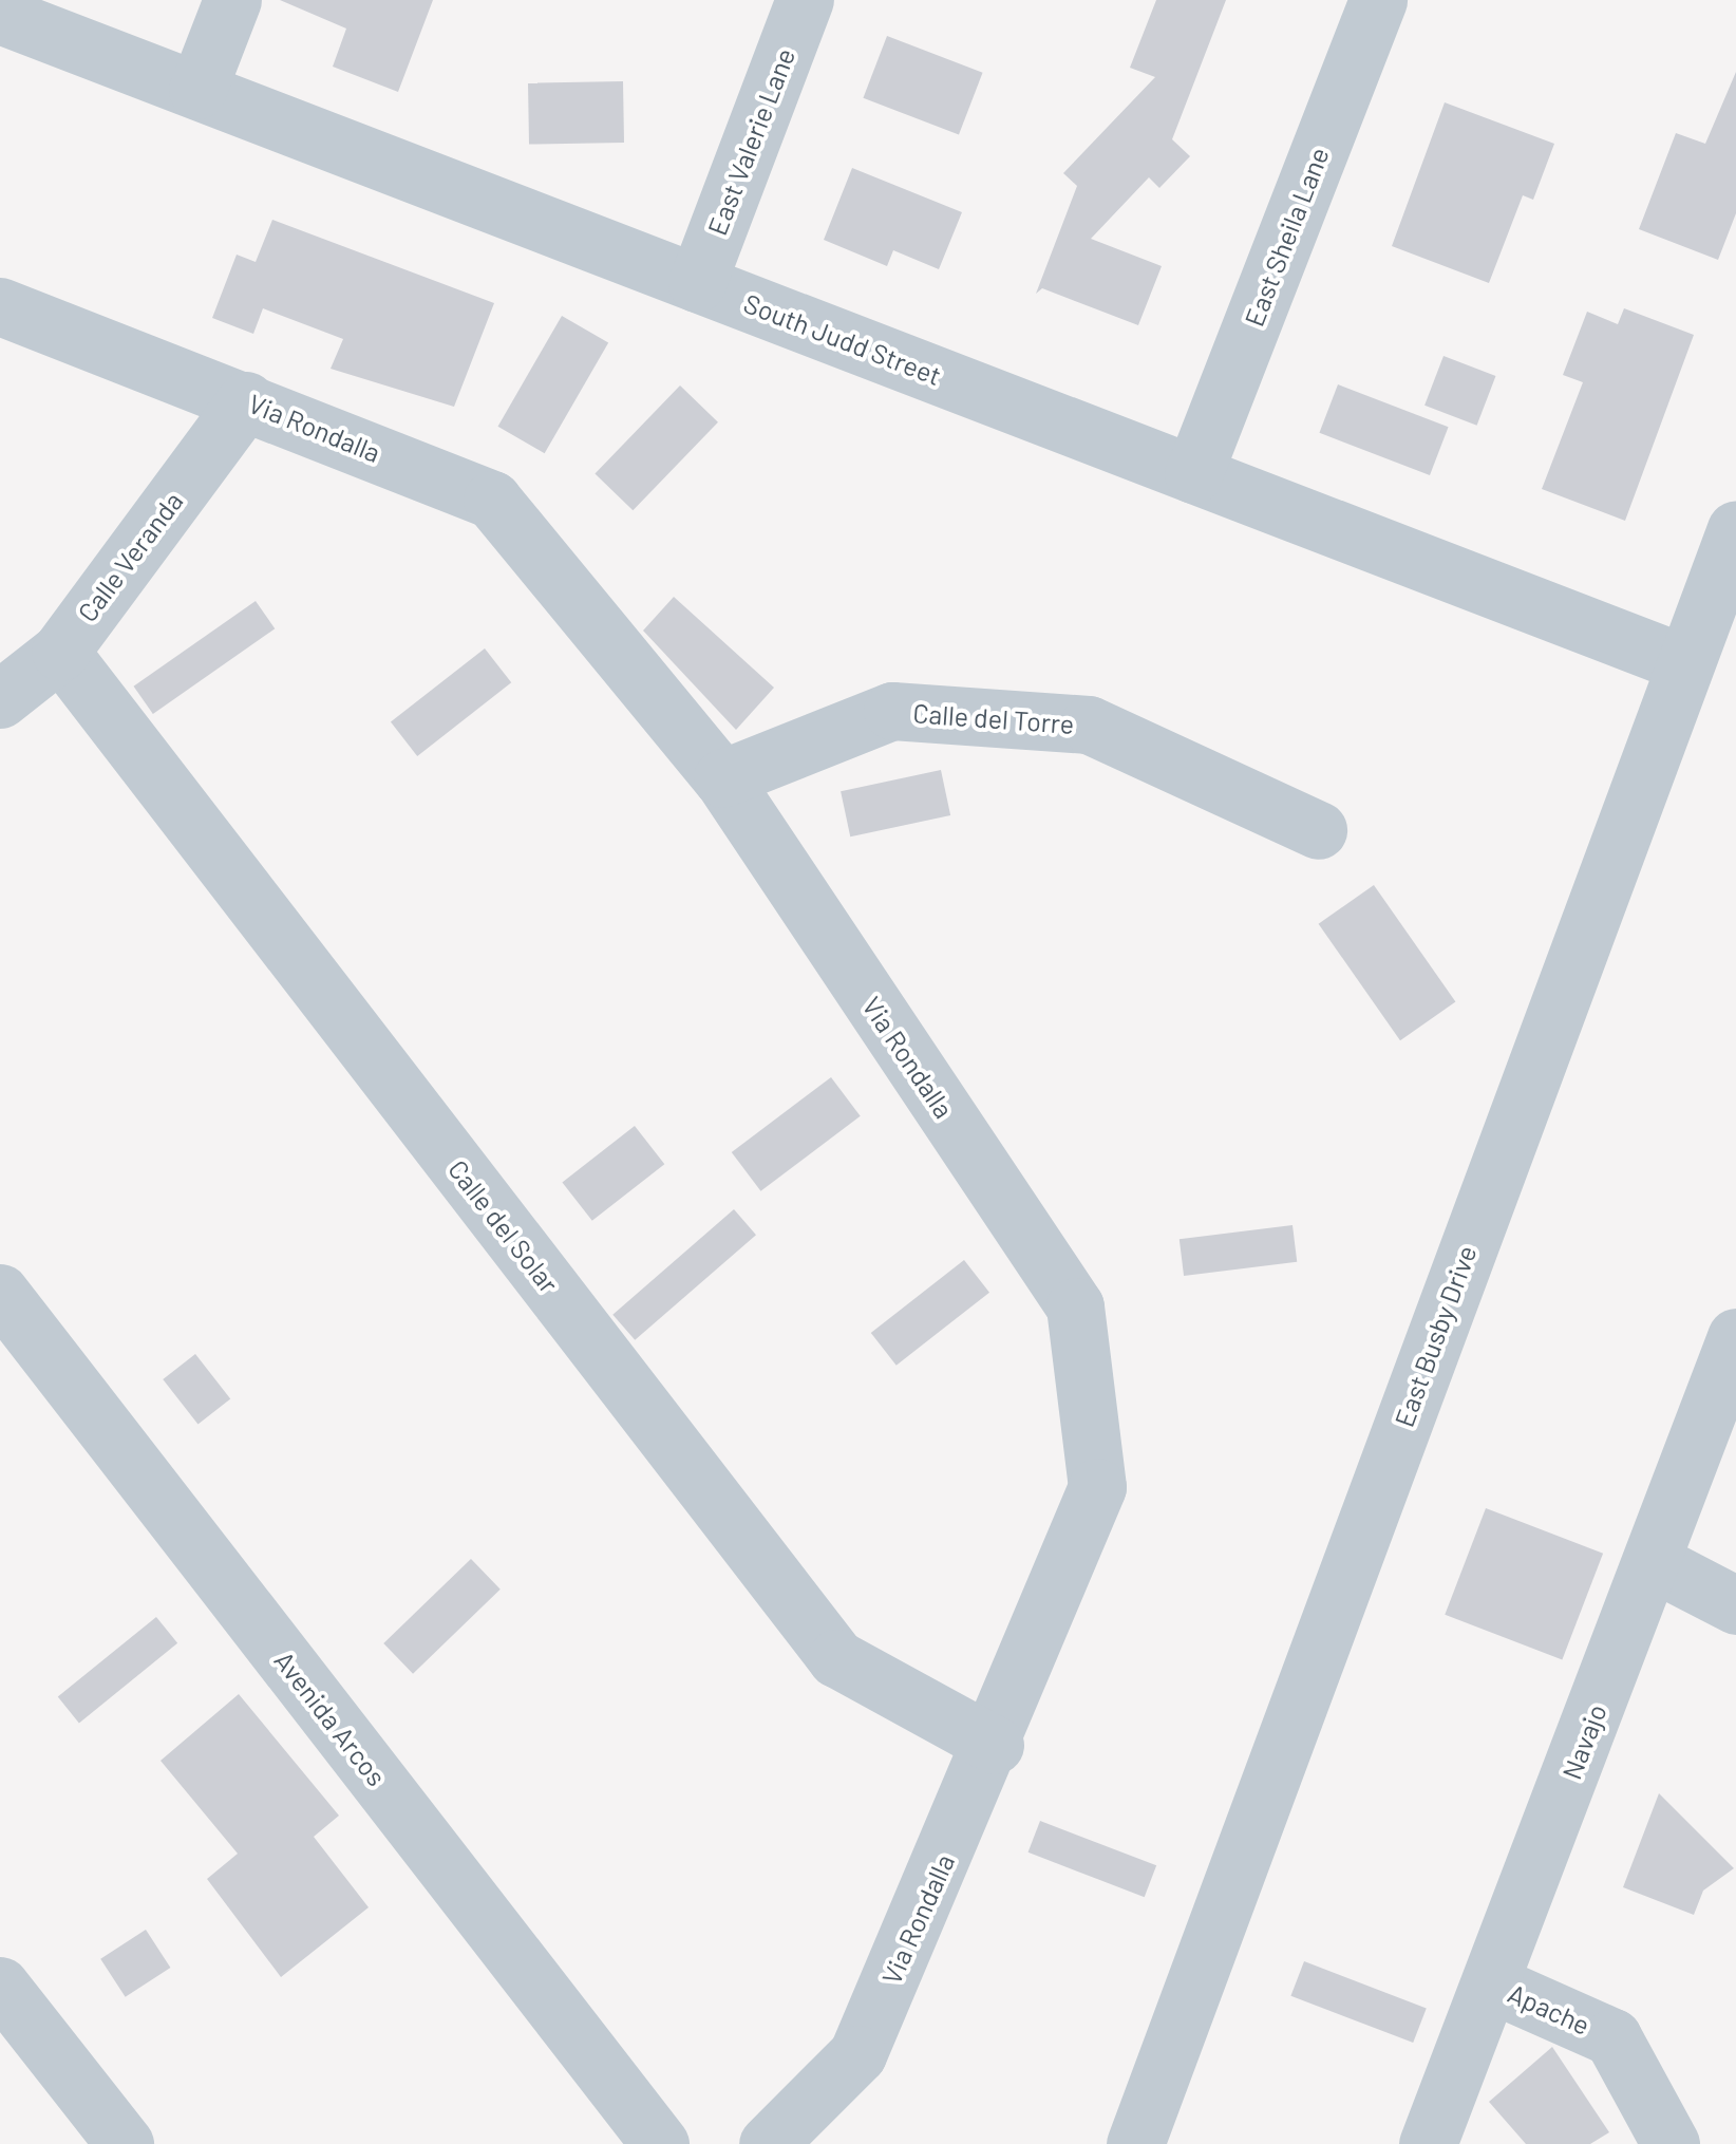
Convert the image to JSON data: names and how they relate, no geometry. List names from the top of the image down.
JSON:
{
  "streets": {
    "street": [
      "East Valerie Lane",
      "East Sheila Lane",
      "South Judd Street",
      "Via Rondalla",
      "Calle Veranda",
      "Calle del Torre",
      "Calle del Solar",
      "East Busby Drive",
      "Avenida Arcos",
      "Navajo",
      "Apache"
    ]
  },
  "crossings": [
    ["East Valerie Lane", "South Judd Street"],
    ["East Sheila Lane", "South Judd Street"],
    ["South Judd Street", "East Busby Drive"],
    ["Via Rondalla", "Calle Veranda"],
    ["Via Rondalla", "Calle del Torre"],
    ["Via Rondalla", "Calle del Solar"],
    ["Calle Veranda", "Calle del Solar"],
    ["Navajo", "Apache"]
  ]
}
